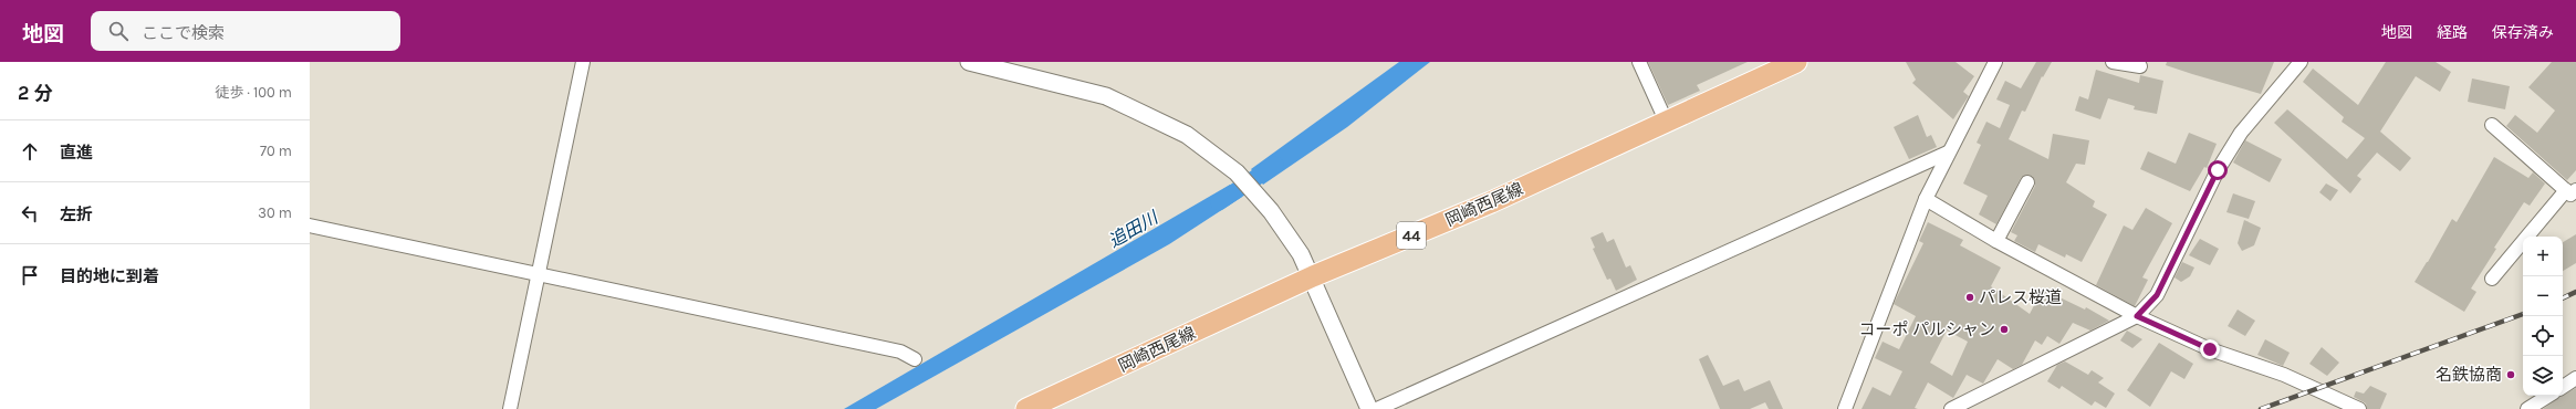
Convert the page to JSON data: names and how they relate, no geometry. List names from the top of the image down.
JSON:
{
  "streets": {
    "main road": ["岡崎西尾線", "44"]
  },
  "water": ["追田川"],
  "places": ["パレス桜道", "コーポ パルシャン", "名鉄協商"],
  "page": {
    "header": "地図",
    "search": "ここで検索",
    "nav": ["地図", "経路", "保存済み"],
    "heading": ["2 分", "徒歩 · 100 m"],
    "list": [
      ["直進", "70 m"],
      ["左折", "30 m"],
      "目的地に到着"
    ],
    "map_buttons": ["+", "−"]
  }
}
